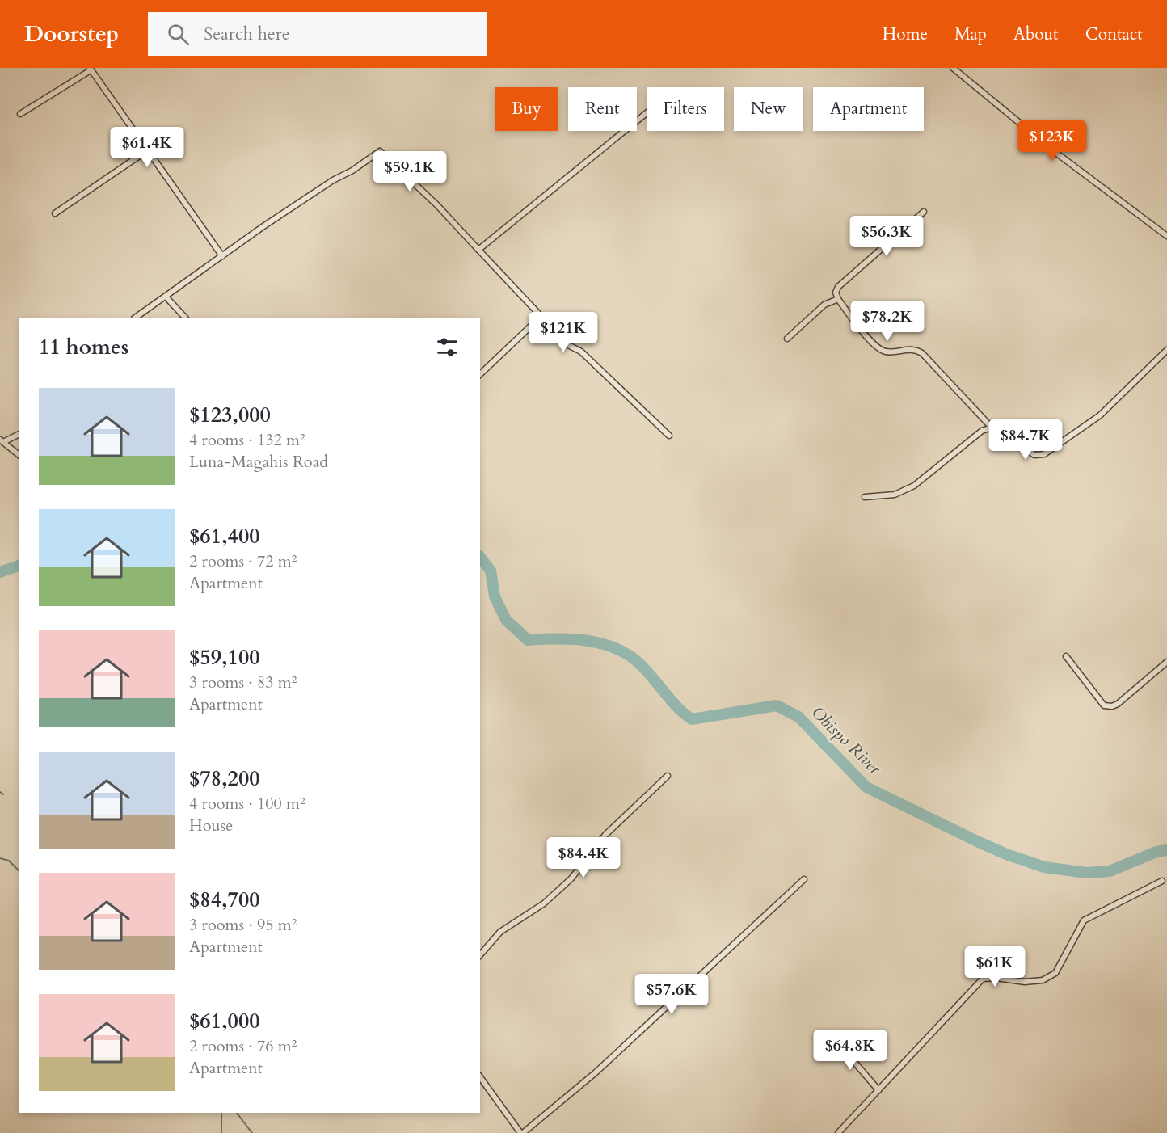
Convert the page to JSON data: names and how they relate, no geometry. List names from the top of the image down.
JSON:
{
  "water": ["Obispo River"],
  "page": {
    "header": "Doorstep",
    "search": "Search here",
    "nav": [
      "Home",
      "Map",
      "About",
      "Contact"
    ],
    "chip": [
      "Buy",
      "Rent",
      "Filters",
      "New",
      "Apartment"
    ],
    "price": [
      "$123K",
      "$61.4K",
      "$59.1K",
      "$56.3K",
      "$78.2K",
      "$121K",
      "$84.7K",
      "$84.4K",
      "$61K",
      "$57.6K",
      "$64.8K"
    ],
    "heading": "11 homes",
    "list": [
      {
        "name": "$123,000",
        "note": "4 rooms · 132 m² · Luna-Magahis Road"
      },
      {
        "name": "$61,400",
        "note": "2 rooms · 72 m² · Apartment"
      },
      {
        "name": "$59,100",
        "note": "3 rooms · 83 m² · Apartment"
      },
      {
        "name": "$78,200",
        "note": "4 rooms · 100 m² · House"
      },
      {
        "name": "$84,700",
        "note": "3 rooms · 95 m² · Apartment"
      },
      {
        "name": "$61,000",
        "note": "2 rooms · 76 m² · Apartment"
      }
    ]
  }
}
